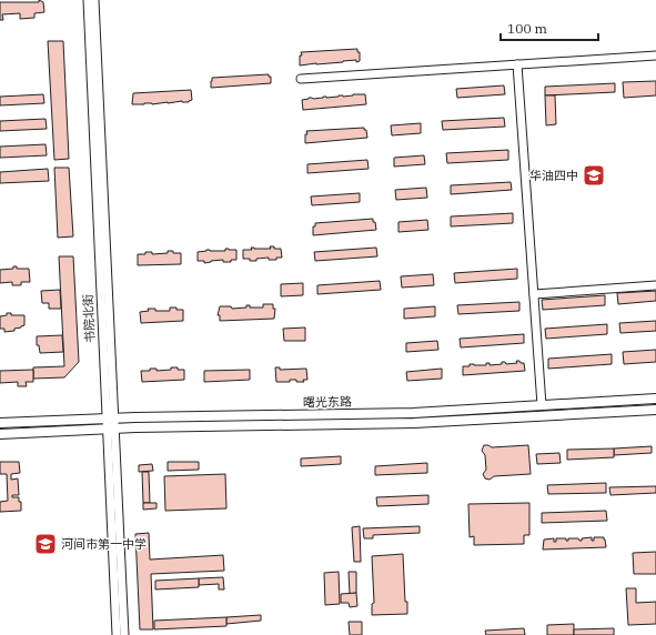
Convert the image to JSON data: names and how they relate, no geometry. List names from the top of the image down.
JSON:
{
  "streets": {
    "main road": ["曙光东路"],
    "street": ["书院北街"]
  },
  "crossings": [
    ["书院北街", "曙光东路"]
  ],
  "places": {
    "school or university": ["华油四中", "河间市第一中学"]
  },
  "scale_bar": "100 m"
}
